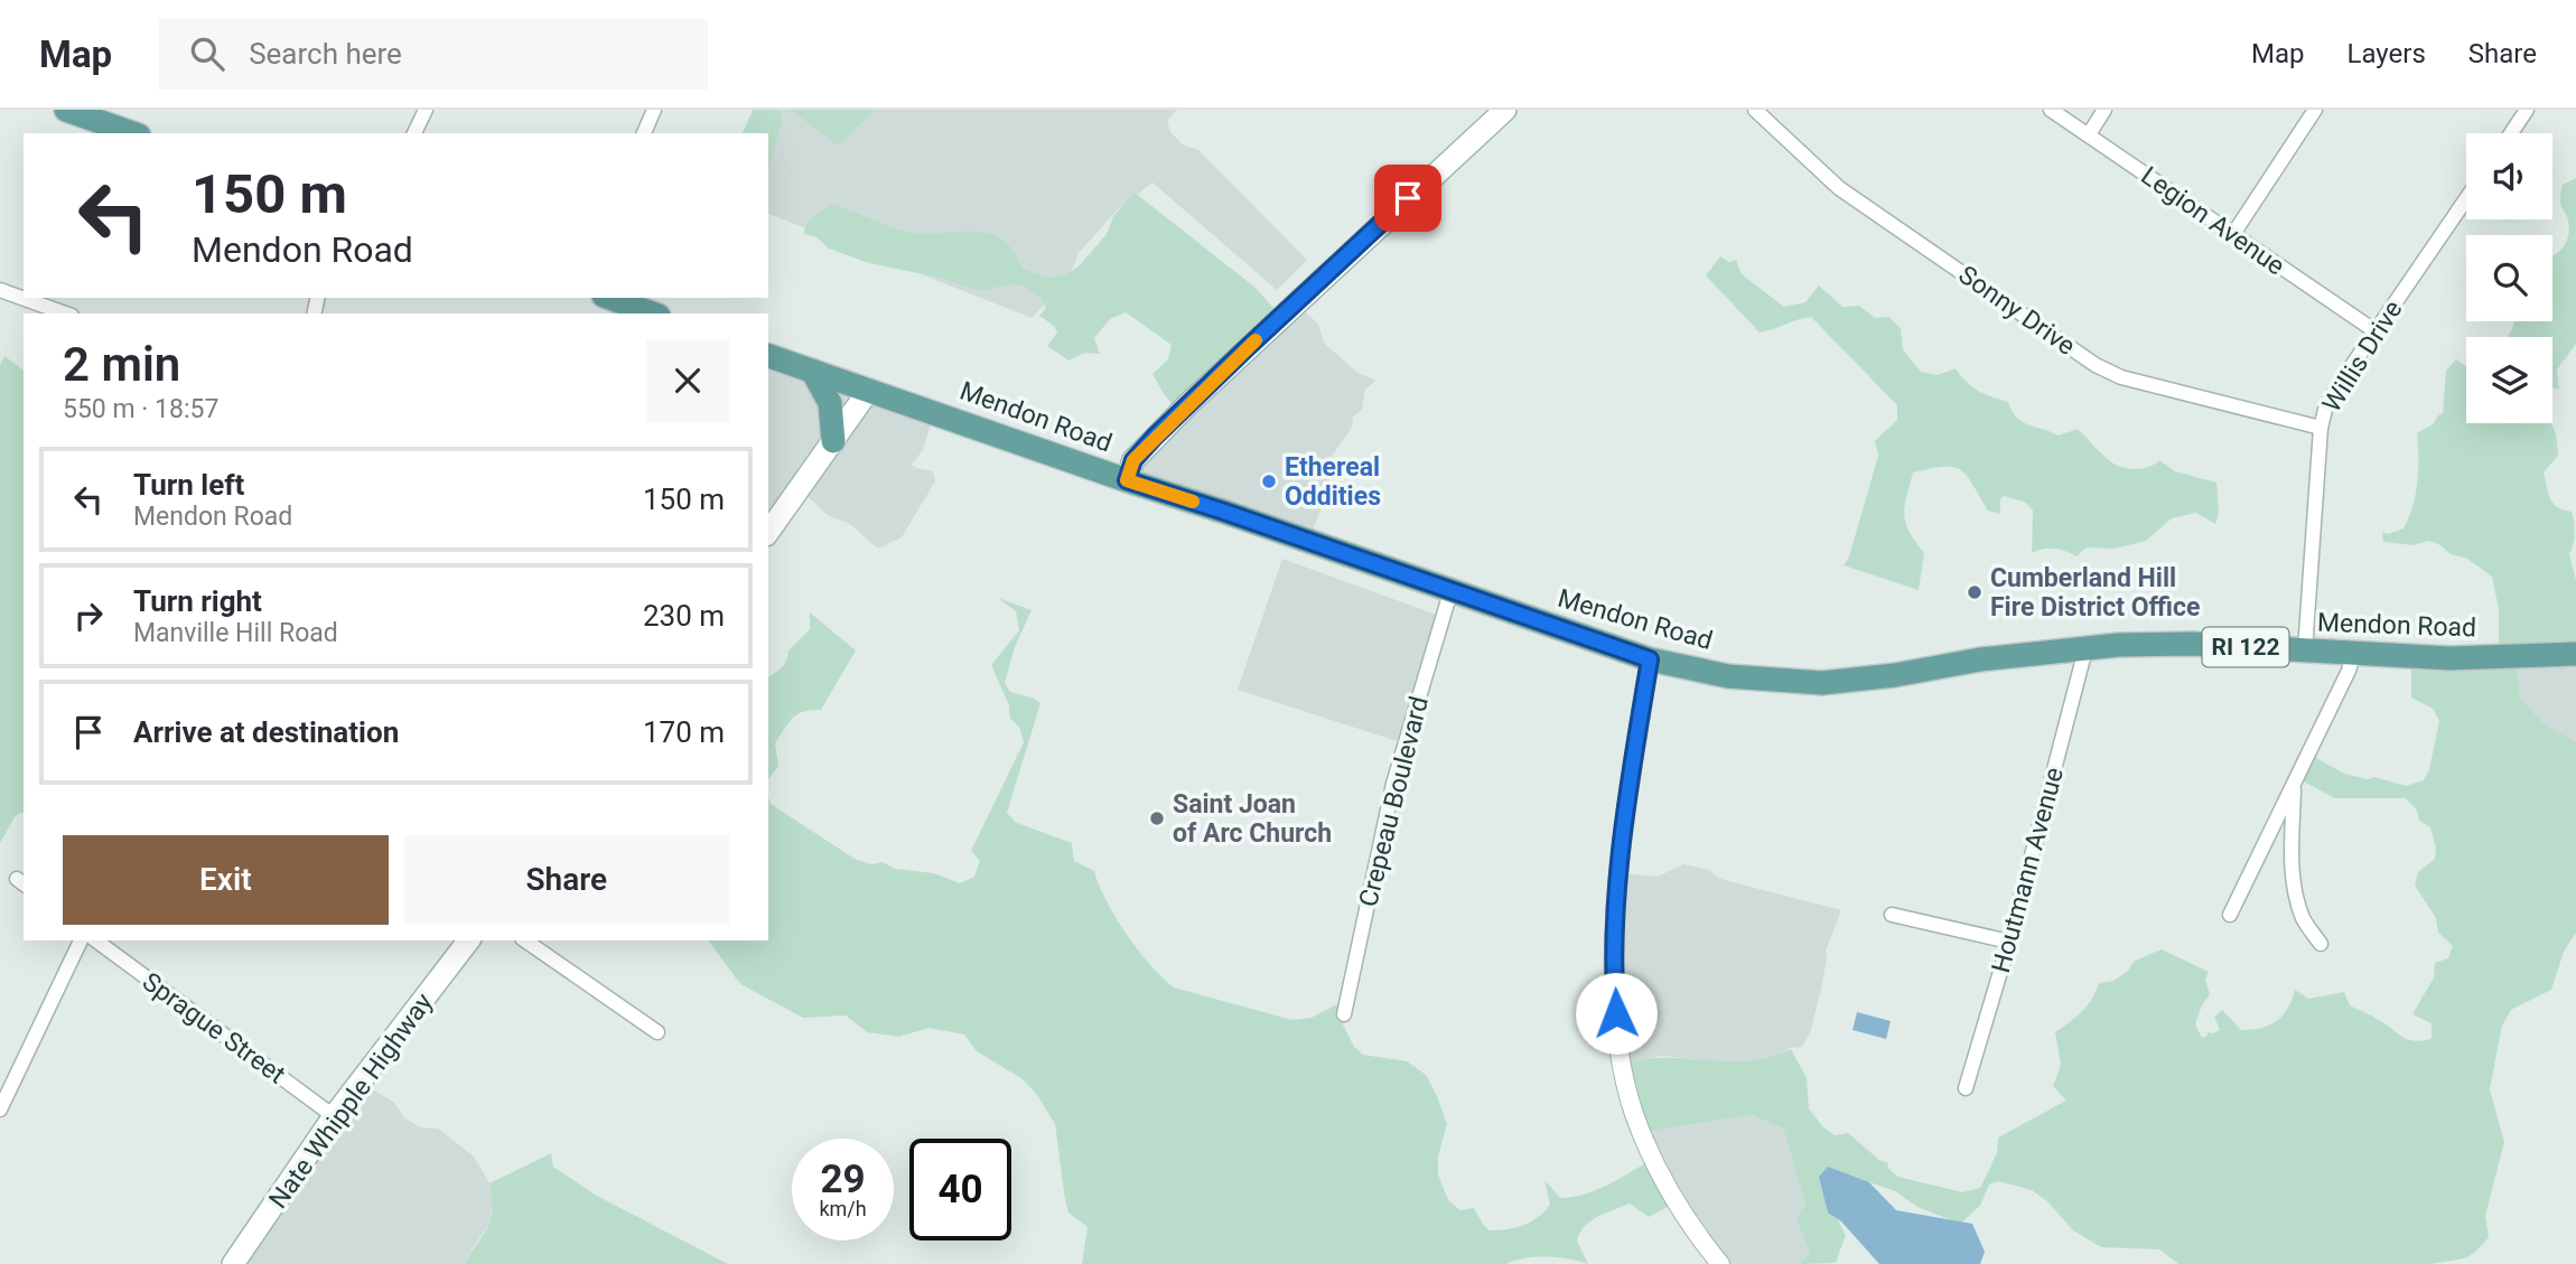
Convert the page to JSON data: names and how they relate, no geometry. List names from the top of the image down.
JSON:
{
  "streets": {
    "main road": ["Mendon Road", "RI 122", "Nate Whipple Highway"],
    "street": [
      "Legion Avenue",
      "Sonny Drive",
      "Willis Drive",
      "Crepeau Boulevard",
      "Houtmann Avenue",
      "Sprague Street"
    ]
  },
  "crossings": [
    ["Legion Avenue", "Willis Drive"],
    ["Sonny Drive", "Willis Drive"],
    ["Willis Drive", "Mendon Road"],
    ["Mendon Road", "Crepeau Boulevard"],
    ["Mendon Road", "Houtmann Avenue"],
    ["Sprague Street", "Nate Whipple Highway"]
  ],
  "places": ["Ethereal Oddities", "Cumberland Hill Fire District Office", "Saint Joan of Arc Church"],
  "page": {
    "header": "Map",
    "search": "Search here",
    "nav": ["Map", "Layers", "Share"],
    "turn": ["150 m", "Mendon Road"],
    "heading": ["2 min", "550 m · 18:57"],
    "list": [
      {
        "name": "Turn left",
        "note": "Mendon Road",
        "value": "150 m"
      },
      {
        "name": "Turn right",
        "note": "Manville Hill Road",
        "value": "230 m"
      },
      {
        "name": "Arrive at destination",
        "value": "170 m"
      }
    ],
    "buttons": ["Exit", "Share"],
    "speed": "29 km/h",
    "limit": "40"
  }
}
